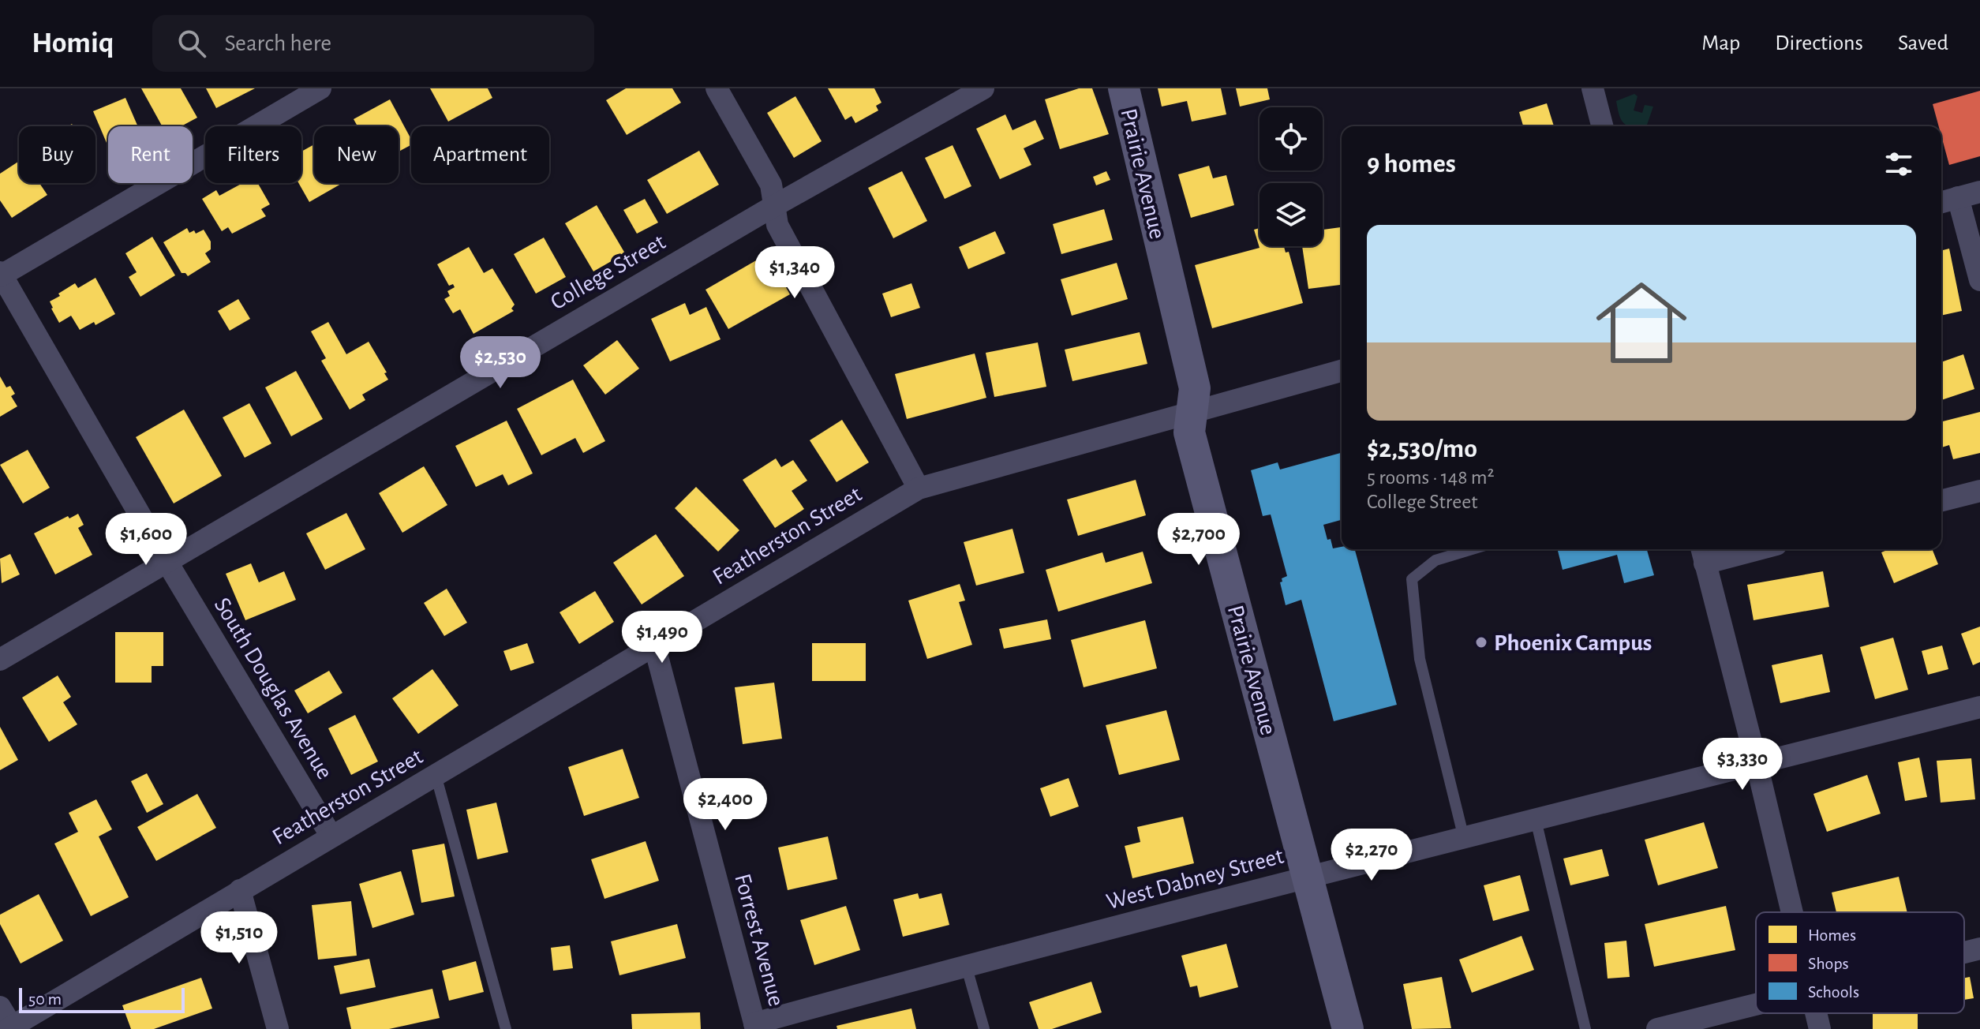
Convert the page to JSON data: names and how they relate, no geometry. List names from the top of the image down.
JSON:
{
  "streets": {
    "street": [
      "Prairie Avenue",
      "College Street",
      "Featherston Street",
      "South Douglas Avenue",
      "West Dabney Street",
      "Forrest Avenue"
    ]
  },
  "crossings": [
    ["Prairie Avenue", "Featherston Street"],
    ["Prairie Avenue", "West Dabney Street"],
    ["College Street", "South Douglas Avenue"],
    ["Featherston Street", "South Douglas Avenue"],
    ["Featherston Street", "Forrest Avenue"],
    ["West Dabney Street", "Forrest Avenue"]
  ],
  "places": ["Phoenix Campus"],
  "legend": ["Homes", "Shops", "Schools"],
  "scale_bar": "50 m",
  "page": {
    "header": "Homiq",
    "search": "Search here",
    "nav": ["Map", "Directions", "Saved"],
    "chip": [
      "Buy",
      "Rent",
      "Filters",
      "New",
      "Apartment"
    ],
    "heading": "9 homes",
    "list": [
      {
        "name": "$2,530/mo",
        "note": "5 rooms · 148 m² · College Street"
      }
    ],
    "price": [
      "$1,340",
      "$2,530",
      "$1,600",
      "$2,700",
      "$1,490",
      "$3,330",
      "$2,400",
      "$2,270",
      "$1,510"
    ],
    "scale": "50 m"
  }
}
